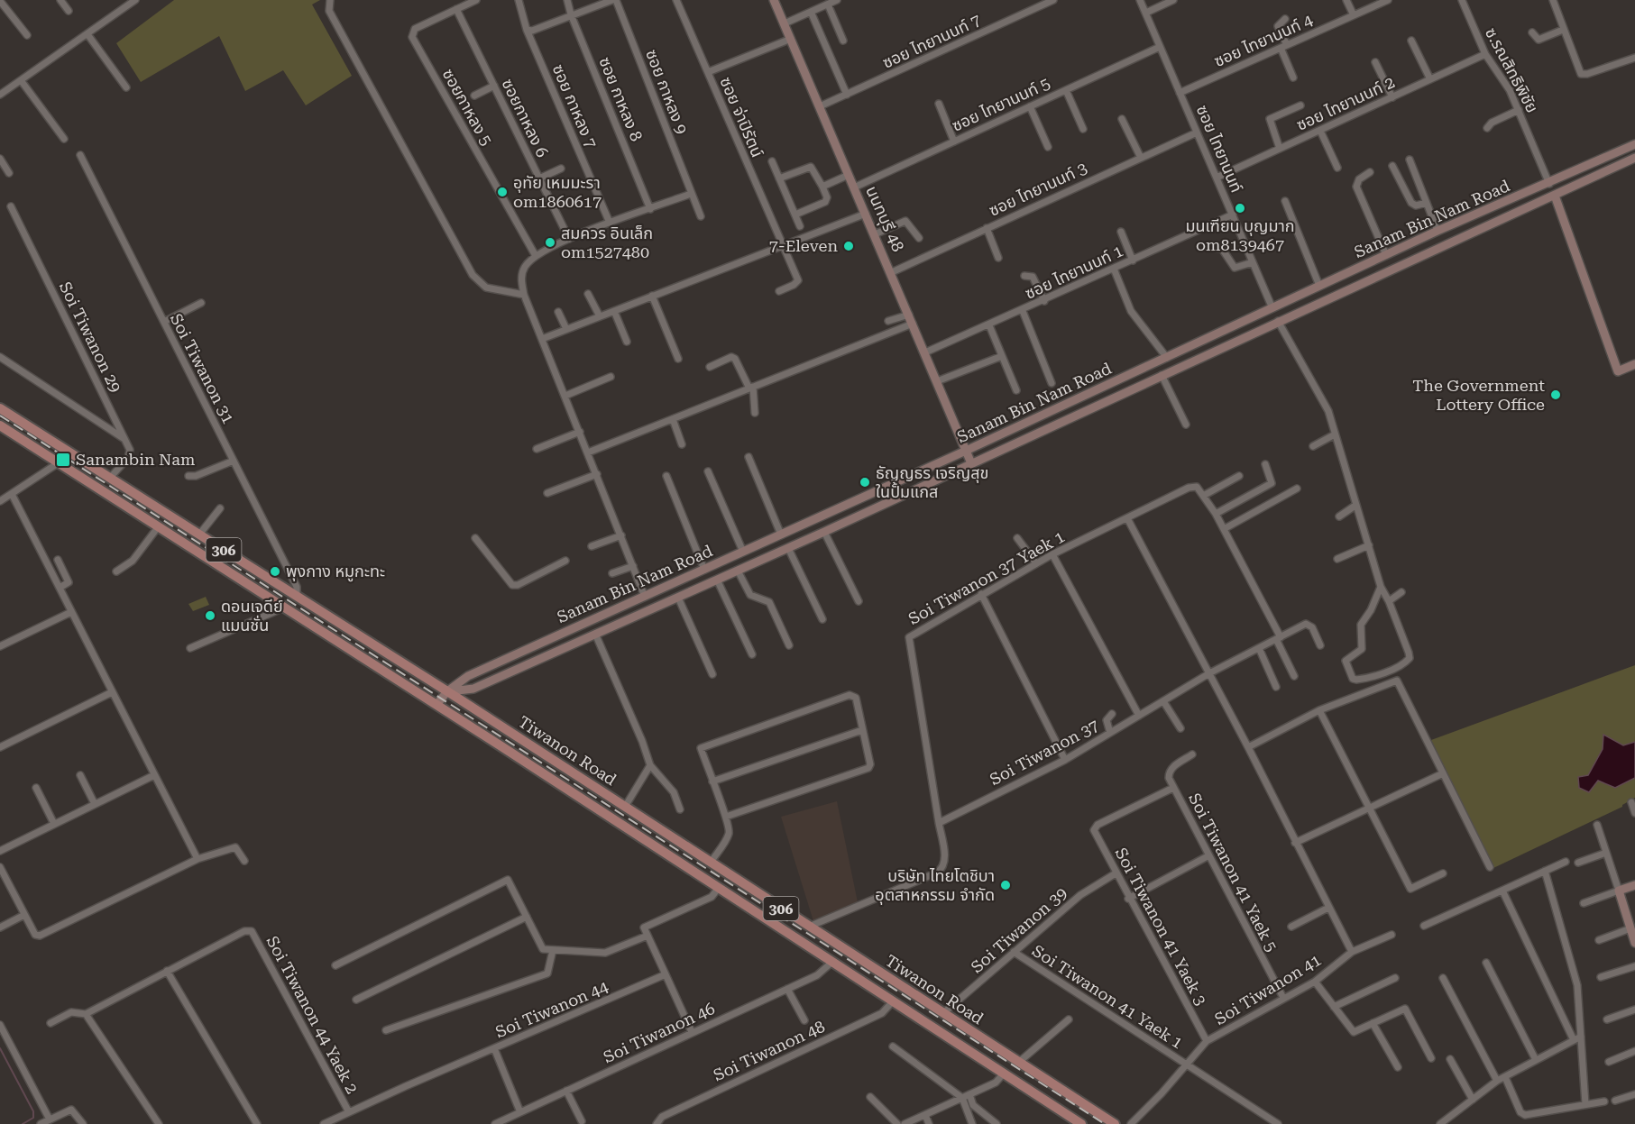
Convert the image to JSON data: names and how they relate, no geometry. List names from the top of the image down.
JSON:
{
  "streets": {
    "main road": [
      "นนทบุรี 48",
      "Sanam Bin Nam Road",
      "306",
      "Tiwanon Road"
    ],
    "street": [
      "ซอย ไทยานนท์ 4",
      "ซอย ไทยานนท์ 7",
      "ซ.รณสิทธิพิชัย",
      "ซอย กาหลง 9",
      "ซอย กาหลง 8",
      "ซอย ไทยานนท์ 2",
      "ซอย ไทยานนท์ 5",
      "ซอย กาหลง 7",
      "ซอยกาหลง 5",
      "ซอย จ่าปิรัตน์",
      "ซอยกาหลง 6",
      "ซอย ไทยานนท์",
      "ซอย ไทยานนท์ 3",
      "ซอย ไทยานนท์ 1",
      "Soi Tiwanon 29",
      "Soi Tiwanon 31",
      "Soi Tiwanon 37 Yaek 1",
      "Soi Tiwanon 37",
      "Soi Tiwanon 41 Yaek 5",
      "Soi Tiwanon 41 Yaek 3",
      "Soi Tiwanon 39",
      "Soi Tiwanon 41",
      "Soi Tiwanon 41 Yaek 1",
      "Soi Tiwanon 44",
      "Soi Tiwanon 44 Yaek 2",
      "Soi Tiwanon 46",
      "Soi Tiwanon 48"
    ]
  },
  "crossings": [
    ["ซอย ไทยานนท์ 4", "ซอย ไทยานนท์"],
    ["ซอย ไทยานนท์ 7", "นนทบุรี 48"],
    ["ซ.รณสิทธิพิชัย", "ซอย ไทยานนท์ 2"],
    ["ซ.รณสิทธิพิชัย", "Sanam Bin Nam Road"],
    ["ซอย ไทยานนท์ 2", "ซอย ไทยานนท์"],
    ["ซอย ไทยานนท์ 5", "ซอย ไทยานนท์"],
    ["ซอย ไทยานนท์ 5", "นนทบุรี 48"],
    ["ซอยกาหลง 5", "ซอยกาหลง 6"],
    ["ซอย ไทยานนท์", "ซอย ไทยานนท์ 3"],
    ["ซอย ไทยานนท์", "Sanam Bin Nam Road"],
    ["ซอย ไทยานนท์", "ซอย ไทยานนท์ 1"],
    ["ซอย ไทยานนท์ 3", "นนทบุรี 48"],
    ["นนทบุรี 48", "Sanam Bin Nam Road"],
    ["นนทบุรี 48", "ซอย ไทยานนท์ 1"],
    ["Sanam Bin Nam Road", "Tiwanon Road"],
    ["Soi Tiwanon 31", "Tiwanon Road"],
    ["Soi Tiwanon 37 Yaek 1", "Soi Tiwanon 37"],
    ["Tiwanon Road", "Soi Tiwanon 39"],
    ["Tiwanon Road", "Soi Tiwanon 46"],
    ["Tiwanon Road", "Soi Tiwanon 48"],
    ["Soi Tiwanon 41 Yaek 5", "Soi Tiwanon 41 Yaek 3"],
    ["Soi Tiwanon 41 Yaek 5", "Soi Tiwanon 41"],
    ["Soi Tiwanon 41 Yaek 3", "Soi Tiwanon 39"],
    ["Soi Tiwanon 41 Yaek 3", "Soi Tiwanon 41"],
    ["Soi Tiwanon 39", "Soi Tiwanon 41 Yaek 1"],
    ["Soi Tiwanon 41", "Soi Tiwanon 41 Yaek 1"],
    ["Soi Tiwanon 44", "Soi Tiwanon 44 Yaek 2"]
  ],
  "places": {
    "other": [
      "อุทัย เหมมะรา om1860617",
      "มนเฑียน บุญมาก om8139467",
      "สมควร อินเล็ก om1527480",
      "7-Eleven",
      "The Government Lottery Office",
      "ธัญญธร เจริญสุข ในปั้มแกส",
      "พุงกาง หมูกะทะ",
      "ดอนเจดีย์ แมนชั่น",
      "บริษัท ไทยโตชิบา อุตสาหกรรม จำกัด"
    ],
    "transit": ["Sanambin Nam"]
  }
}
